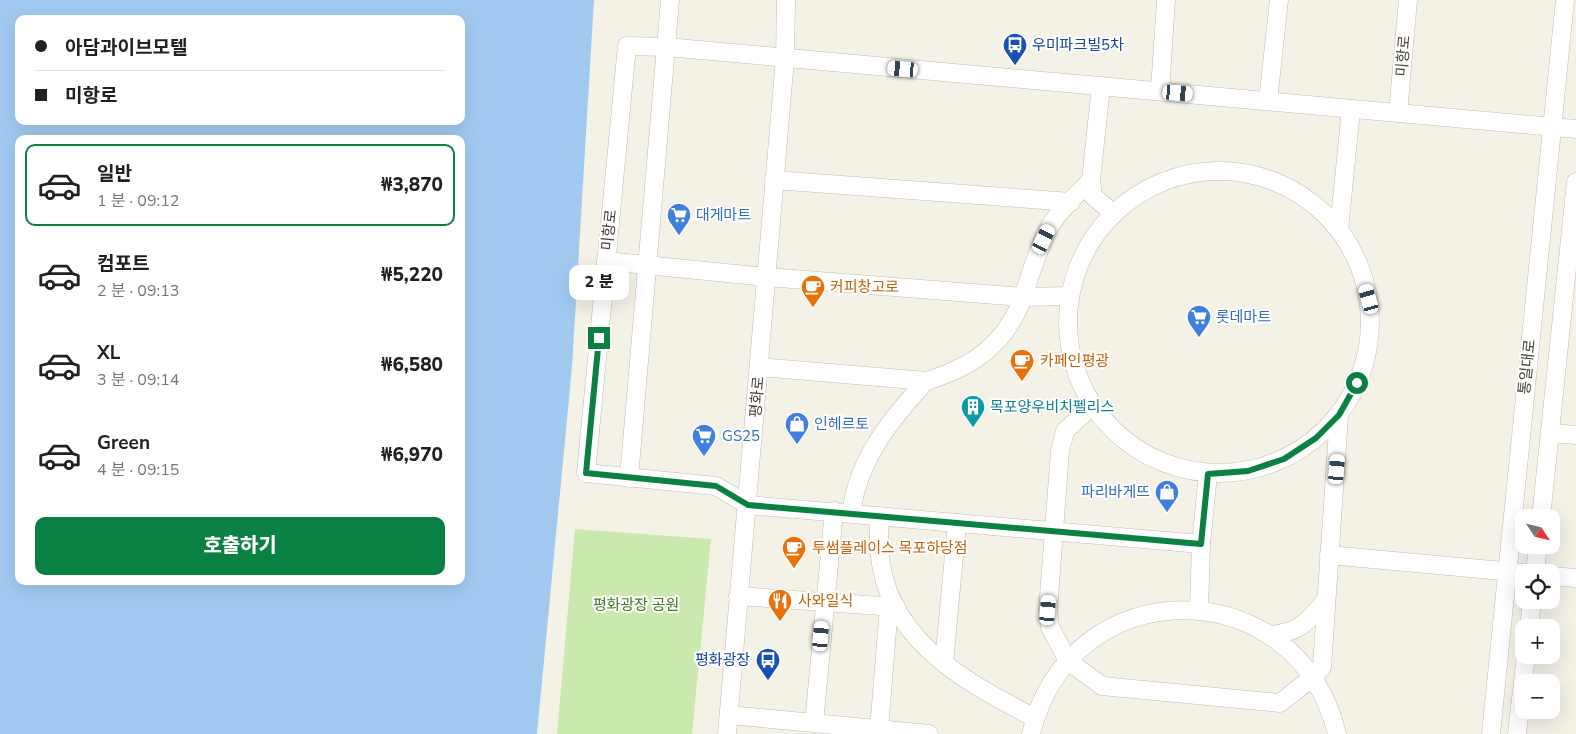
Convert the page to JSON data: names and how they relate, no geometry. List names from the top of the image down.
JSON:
{
  "streets": {
    "street": ["미항로", "통일대로", "평화로"]
  },
  "parks": ["평화광장 공원"],
  "places": {
    "bus stop": ["우미파크빌5차", "평화광장"],
    "supermarket": ["대게마트", "롯데마트", "GS25"],
    "cafe": ["커피창고로", "카페인평광", "투썸플레이스 목포하당점"],
    "building": ["목포양우비치펠리스"],
    "shop": ["인헤르토", "파리바게뜨"],
    "restaurant": ["사와일식"]
  },
  "north": "bottom right",
  "page": {
    "banner": ["아담과이브모텔", "미항로"],
    "list": [
      {
        "name": "일반",
        "note": "1 분 · 09:12",
        "value": "₩3,870"
      },
      {
        "name": "컴포트",
        "note": "2 분 · 09:13",
        "value": "₩5,220"
      },
      {
        "name": "XL",
        "note": "3 분 · 09:14",
        "value": "₩6,580"
      },
      {
        "name": "Green",
        "note": "4 분 · 09:15",
        "value": "₩6,970"
      }
    ],
    "bubble": "2 분",
    "buttons": "호출하기",
    "map_buttons": ["+", "−"]
  }
}
